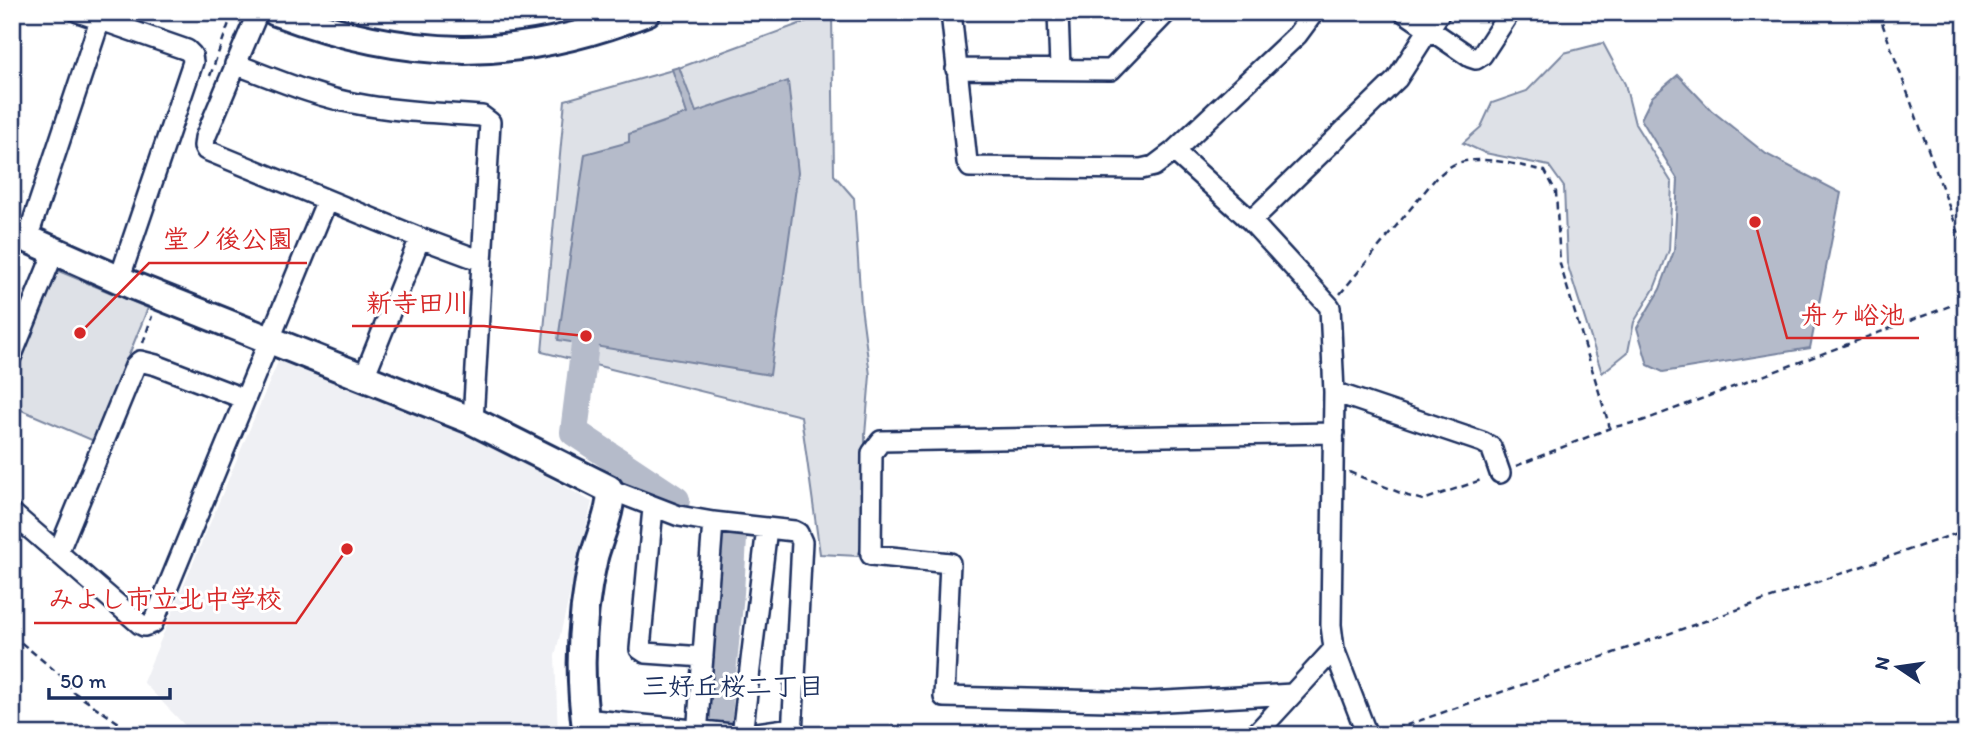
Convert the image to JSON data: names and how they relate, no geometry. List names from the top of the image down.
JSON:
{
  "districts": ["三好丘桜二丁目"],
  "places": [
    "舟ヶ峪池",
    "堂ノ後公園",
    "新寺田川",
    "みよし市立北中学校"
  ],
  "scale_bar": "50 m",
  "north": "left"
}
